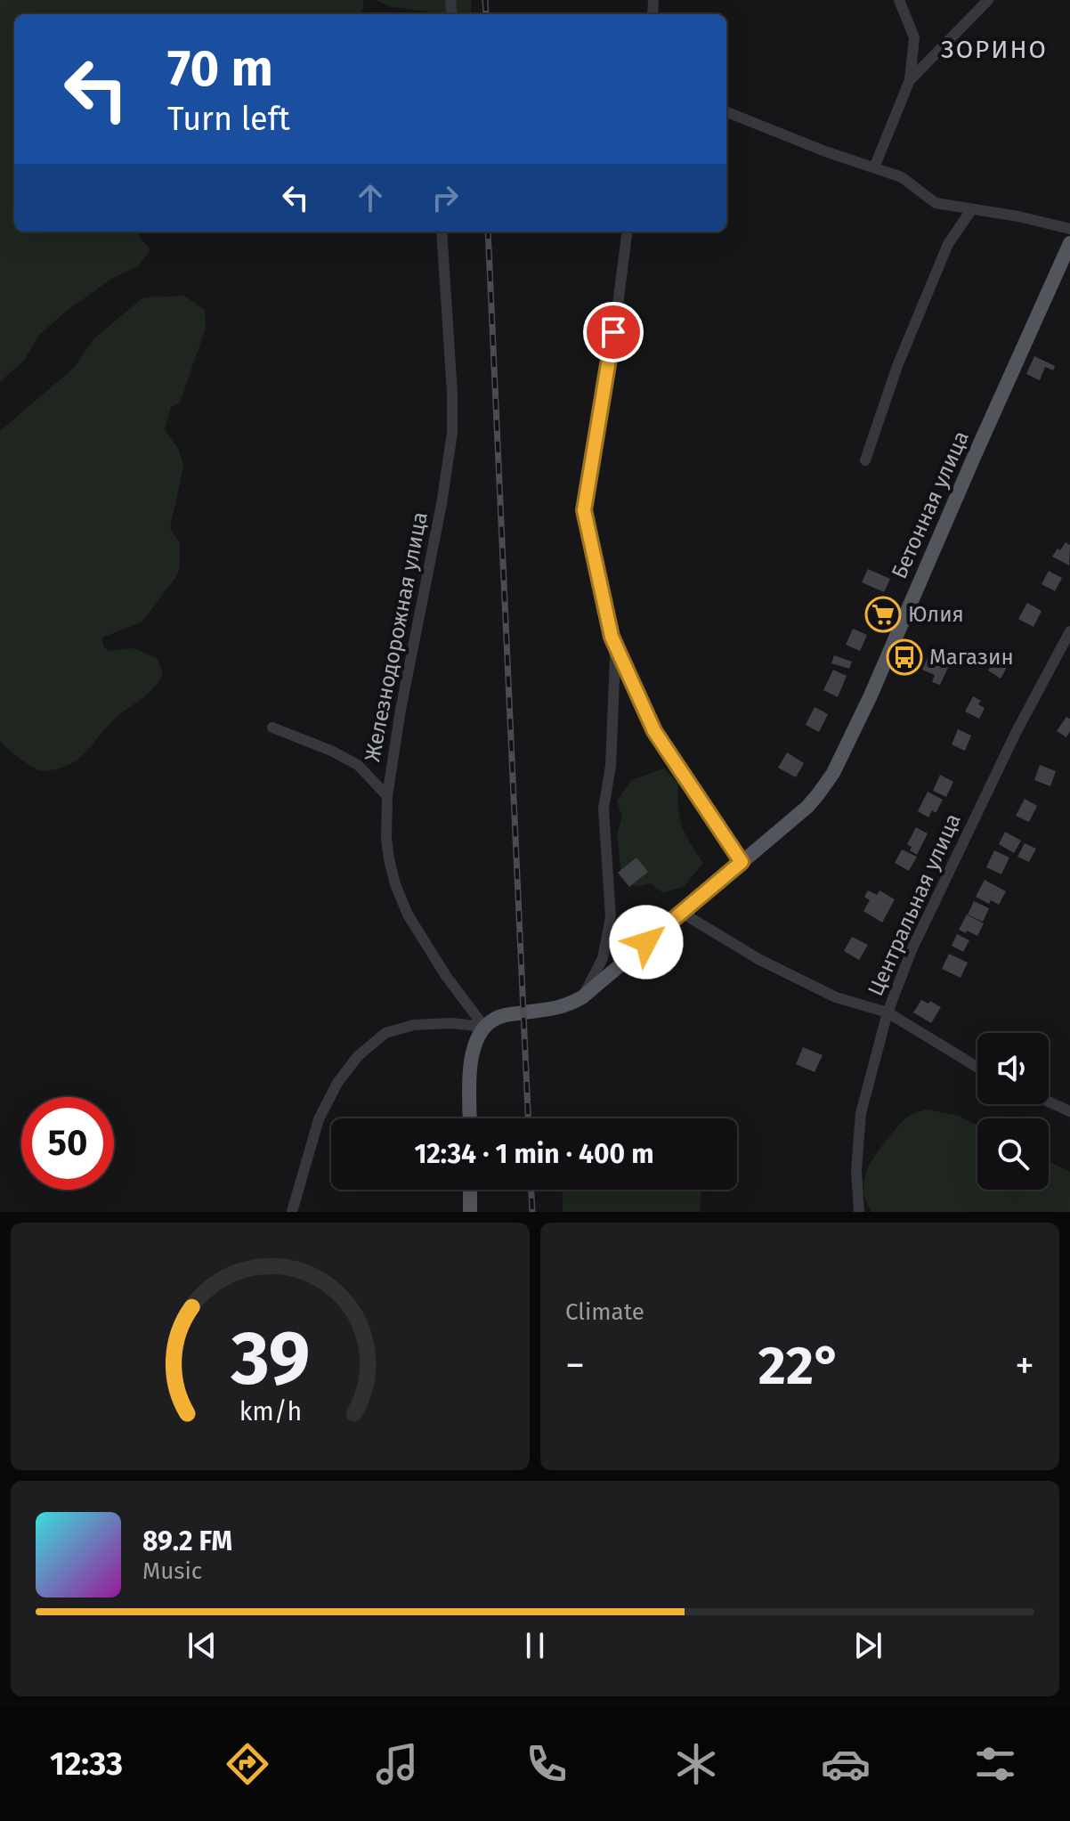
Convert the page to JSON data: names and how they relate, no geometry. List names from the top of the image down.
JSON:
{
  "streets": {
    "main road": ["Бетонная улица"],
    "street": ["Железнодорожная улица", "Центральная улица"]
  },
  "crossings": [
    ["Бетонная улица", "Железнодорожная улица"]
  ],
  "districts": ["ЗОРИНО"],
  "places": {
    "supermarket": ["Юлия"],
    "bus stop": ["Магазин"]
  },
  "page": {
    "turn": ["70 m", "Turn left"],
    "limit": "50",
    "trip": "12:34 · 1 min · 400 m",
    "tile": "Climate",
    "heat": ["−", "22°", "+"],
    "song": ["89.2 FM", "Music"],
    "tabs": "12:33",
    "gauge": ["39", "km/h"]
  }
}
